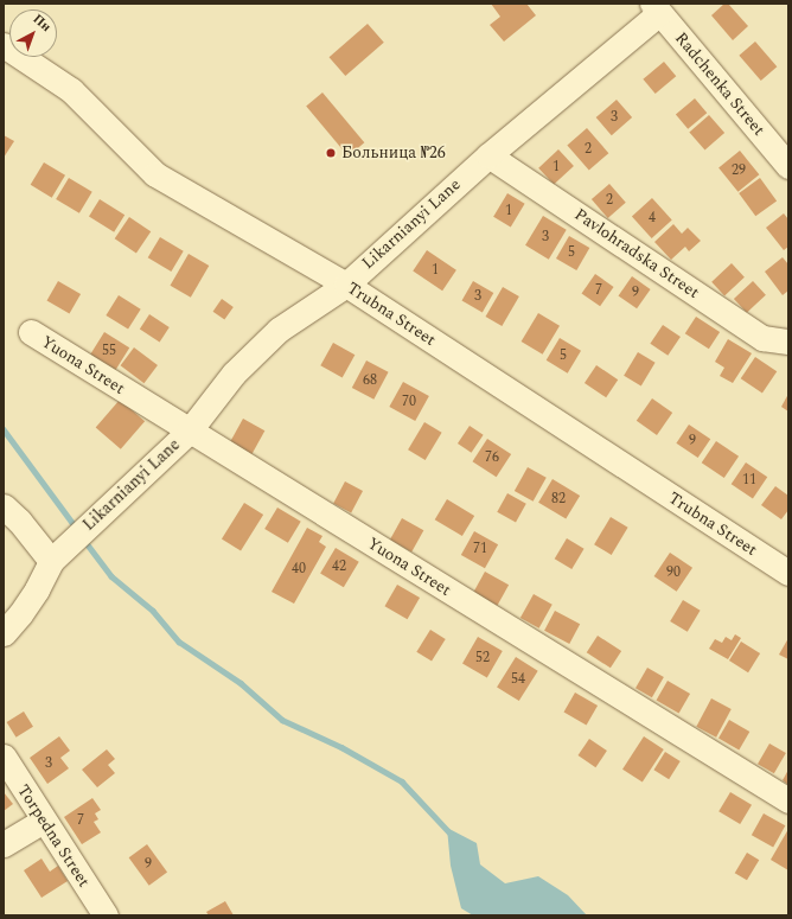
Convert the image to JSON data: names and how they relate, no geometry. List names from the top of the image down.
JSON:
{
  "streets": {
    "street": [
      "Radchenka Street",
      "Likarnianyi Lane",
      "Pavlohradska Street",
      "Trubna Street",
      "Yuona Street",
      "Torpedna Street"
    ]
  },
  "crossings": [
    ["Radchenka Street", "Likarnianyi Lane"],
    ["Likarnianyi Lane", "Pavlohradska Street"],
    ["Likarnianyi Lane", "Trubna Street"],
    ["Likarnianyi Lane", "Yuona Street"]
  ],
  "places": ["Больница №26"],
  "house_numbers": [
    "3",
    "2",
    "1",
    "29",
    "2",
    "1",
    "4",
    "3",
    "5",
    "1",
    "7",
    "9",
    "3",
    "55",
    "5",
    "68",
    "70",
    "9",
    "76",
    "11",
    "82",
    "71",
    "42",
    "40",
    "90",
    "52",
    "54",
    "3",
    "7",
    "9"
  ],
  "north": "top right"
}
